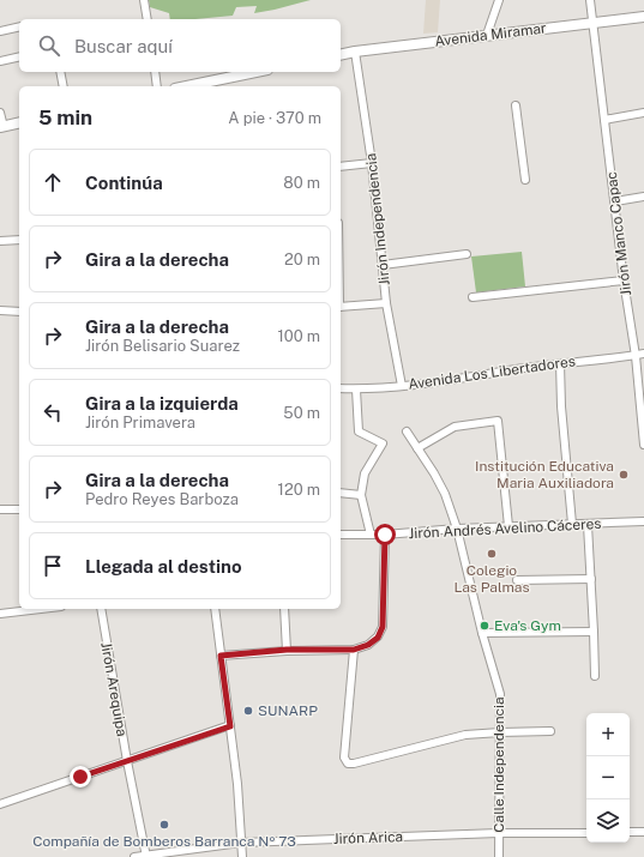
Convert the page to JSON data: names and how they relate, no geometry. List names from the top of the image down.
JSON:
{
  "streets": {
    "street": [
      "Avenida Miramar",
      "Jirón Independencia",
      "Jirón Manco Capac",
      "Avenida Los Libertadores",
      "Jirón Andrés Avelino Cáceres",
      "Jirón Arequipa",
      "Calle Independencia",
      "Jirón Arica"
    ]
  },
  "crossings": [
    ["Avenida Miramar", "Jirón Independencia"],
    ["Avenida Miramar", "Jirón Manco Capac"],
    ["Jirón Independencia", "Avenida Los Libertadores"],
    ["Jirón Manco Capac", "Avenida Los Libertadores"],
    ["Jirón Andrés Avelino Cáceres", "Calle Independencia"],
    ["Jirón Arequipa", "Jirón Arica"],
    ["Calle Independencia", "Jirón Arica"]
  ],
  "places": [
    "Institución Educativa Maria Auxiliadora",
    "Colegio Las Palmas",
    "Eva's Gym",
    "SUNARP",
    "Compañía de Bomberos Barranca Nº 73"
  ],
  "page": {
    "search": "Buscar aquí",
    "heading": ["5 min", "A pie · 370 m"],
    "list": [
      ["Continúa", "80 m"],
      ["Gira a la derecha", "20 m"],
      ["Gira a la derecha", "Jirón Belisario Suarez", "100 m"],
      ["Gira a la izquierda", "Jirón Primavera", "50 m"],
      ["Gira a la derecha", "Pedro Reyes Barboza", "120 m"],
      "Llegada al destino"
    ],
    "map_buttons": ["+", "−"]
  }
}
